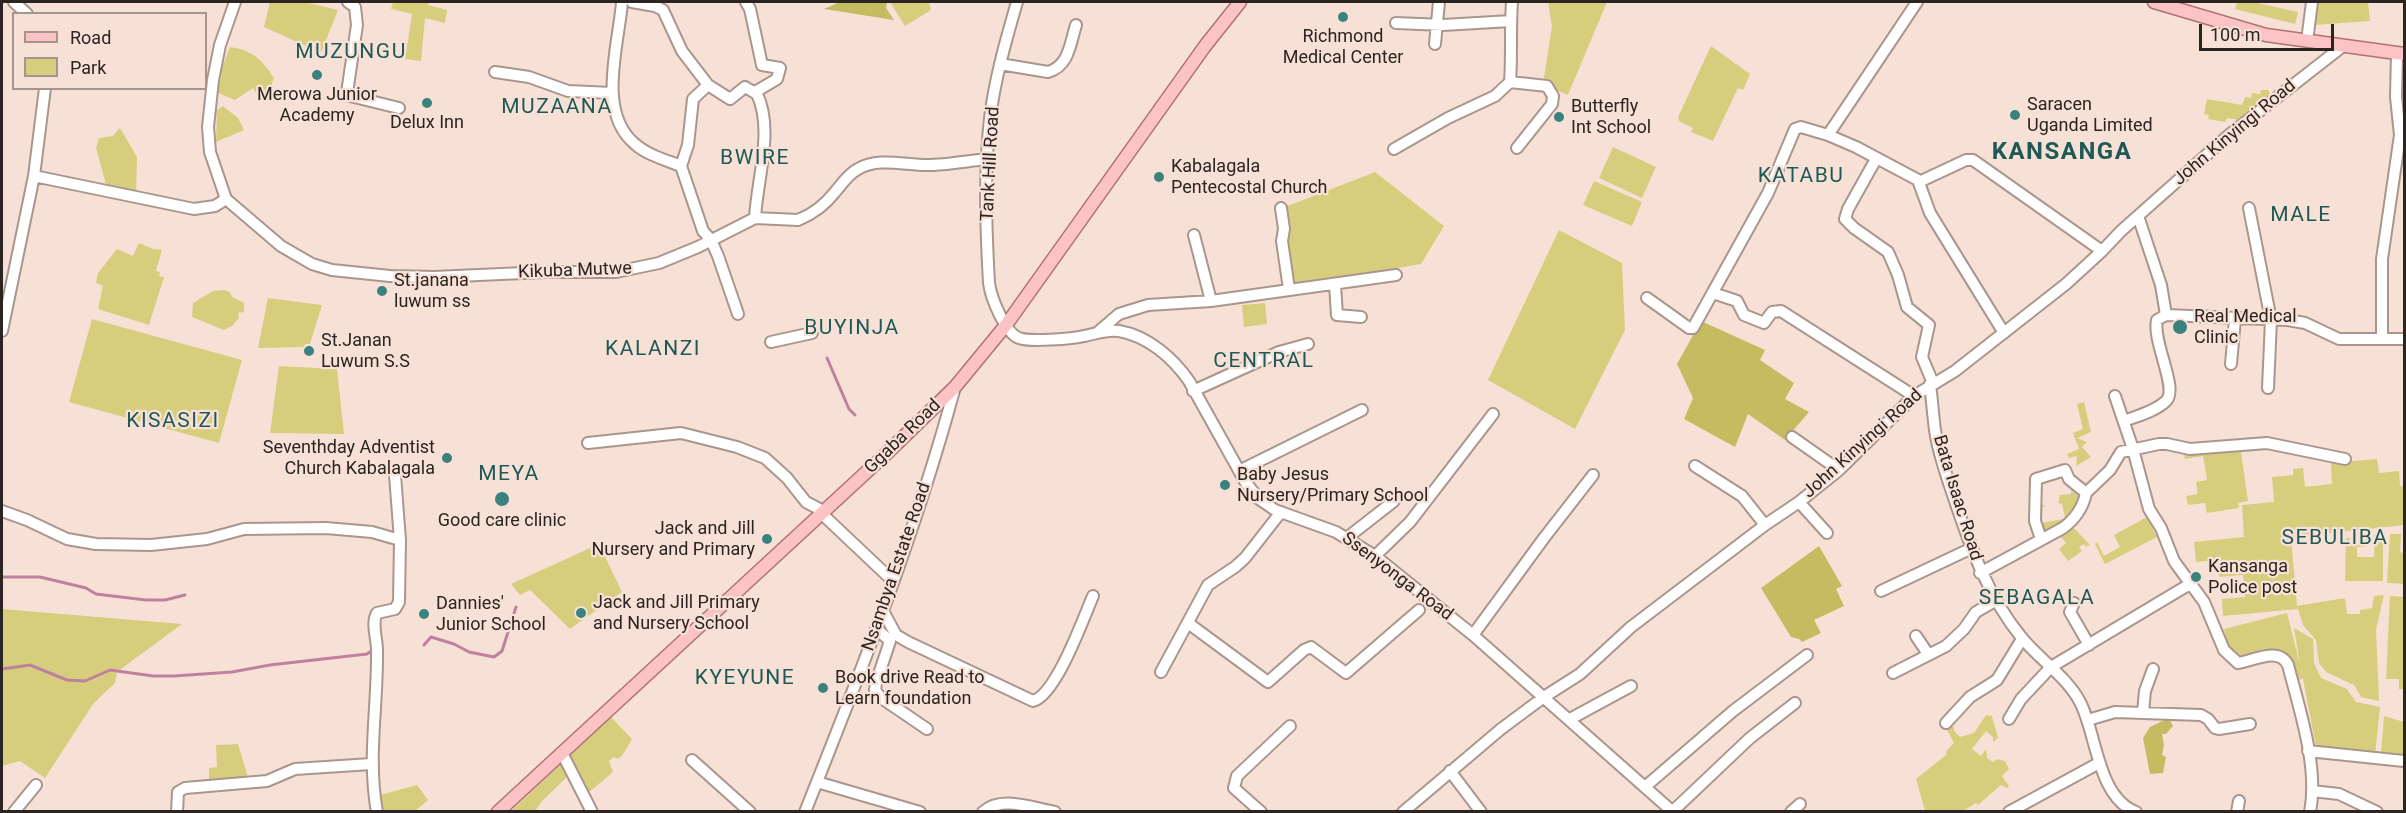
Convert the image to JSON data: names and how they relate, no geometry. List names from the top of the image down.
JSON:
{
  "streets": {
    "main road": ["Ggaba Road"],
    "street": [
      "John Kinyingi Road",
      "Tank Hill Road",
      "Kikuba Mutwe",
      "Bata Isaac Road",
      "Nsambya Estate Road",
      "Ssenyonga Road"
    ]
  },
  "crossings": [
    ["John Kinyingi Road", "Bata Isaac Road"],
    ["John Kinyingi Road", "Ssenyonga Road"],
    ["Tank Hill Road", "Kikuba Mutwe"],
    ["Tank Hill Road", "Ggaba Road"],
    ["Tank Hill Road", "Ssenyonga Road"],
    ["Ggaba Road", "Nsambya Estate Road"],
    ["Ggaba Road", "Ssenyonga Road"]
  ],
  "districts": [
    "MUZUNGU",
    "MUZAANA",
    "KANSANGA",
    "BWIRE",
    "KATABU",
    "MALE",
    "BUYINJA",
    "KALANZI",
    "CENTRAL",
    "KISASIZI",
    "MEYA",
    "SEBULIBA",
    "SEBAGALA",
    "KYEYUNE"
  ],
  "places": [
    "Richmond Medical Center",
    "Merowa Junior Academy",
    "Delux Inn",
    "Saracen Uganda Limited",
    "Butterfly Int School",
    "Kabalagala Pentecostal Church",
    "St.janana luwum ss",
    "Real Medical Clinic",
    "St.Janan Luwum S.S",
    "Seventhday Adventist Church Kabalagala",
    "Baby Jesus Nursery/Primary School",
    "Good care clinic",
    "Jack and Jill Nursery and Primary",
    "Kansanga Police post",
    "Jack and Jill Primary and Nursery School",
    "Dannies' Junior School",
    "Book drive Read to Learn foundation"
  ],
  "legend": ["Road", "Park"],
  "scale_bar": "100 m"
}
